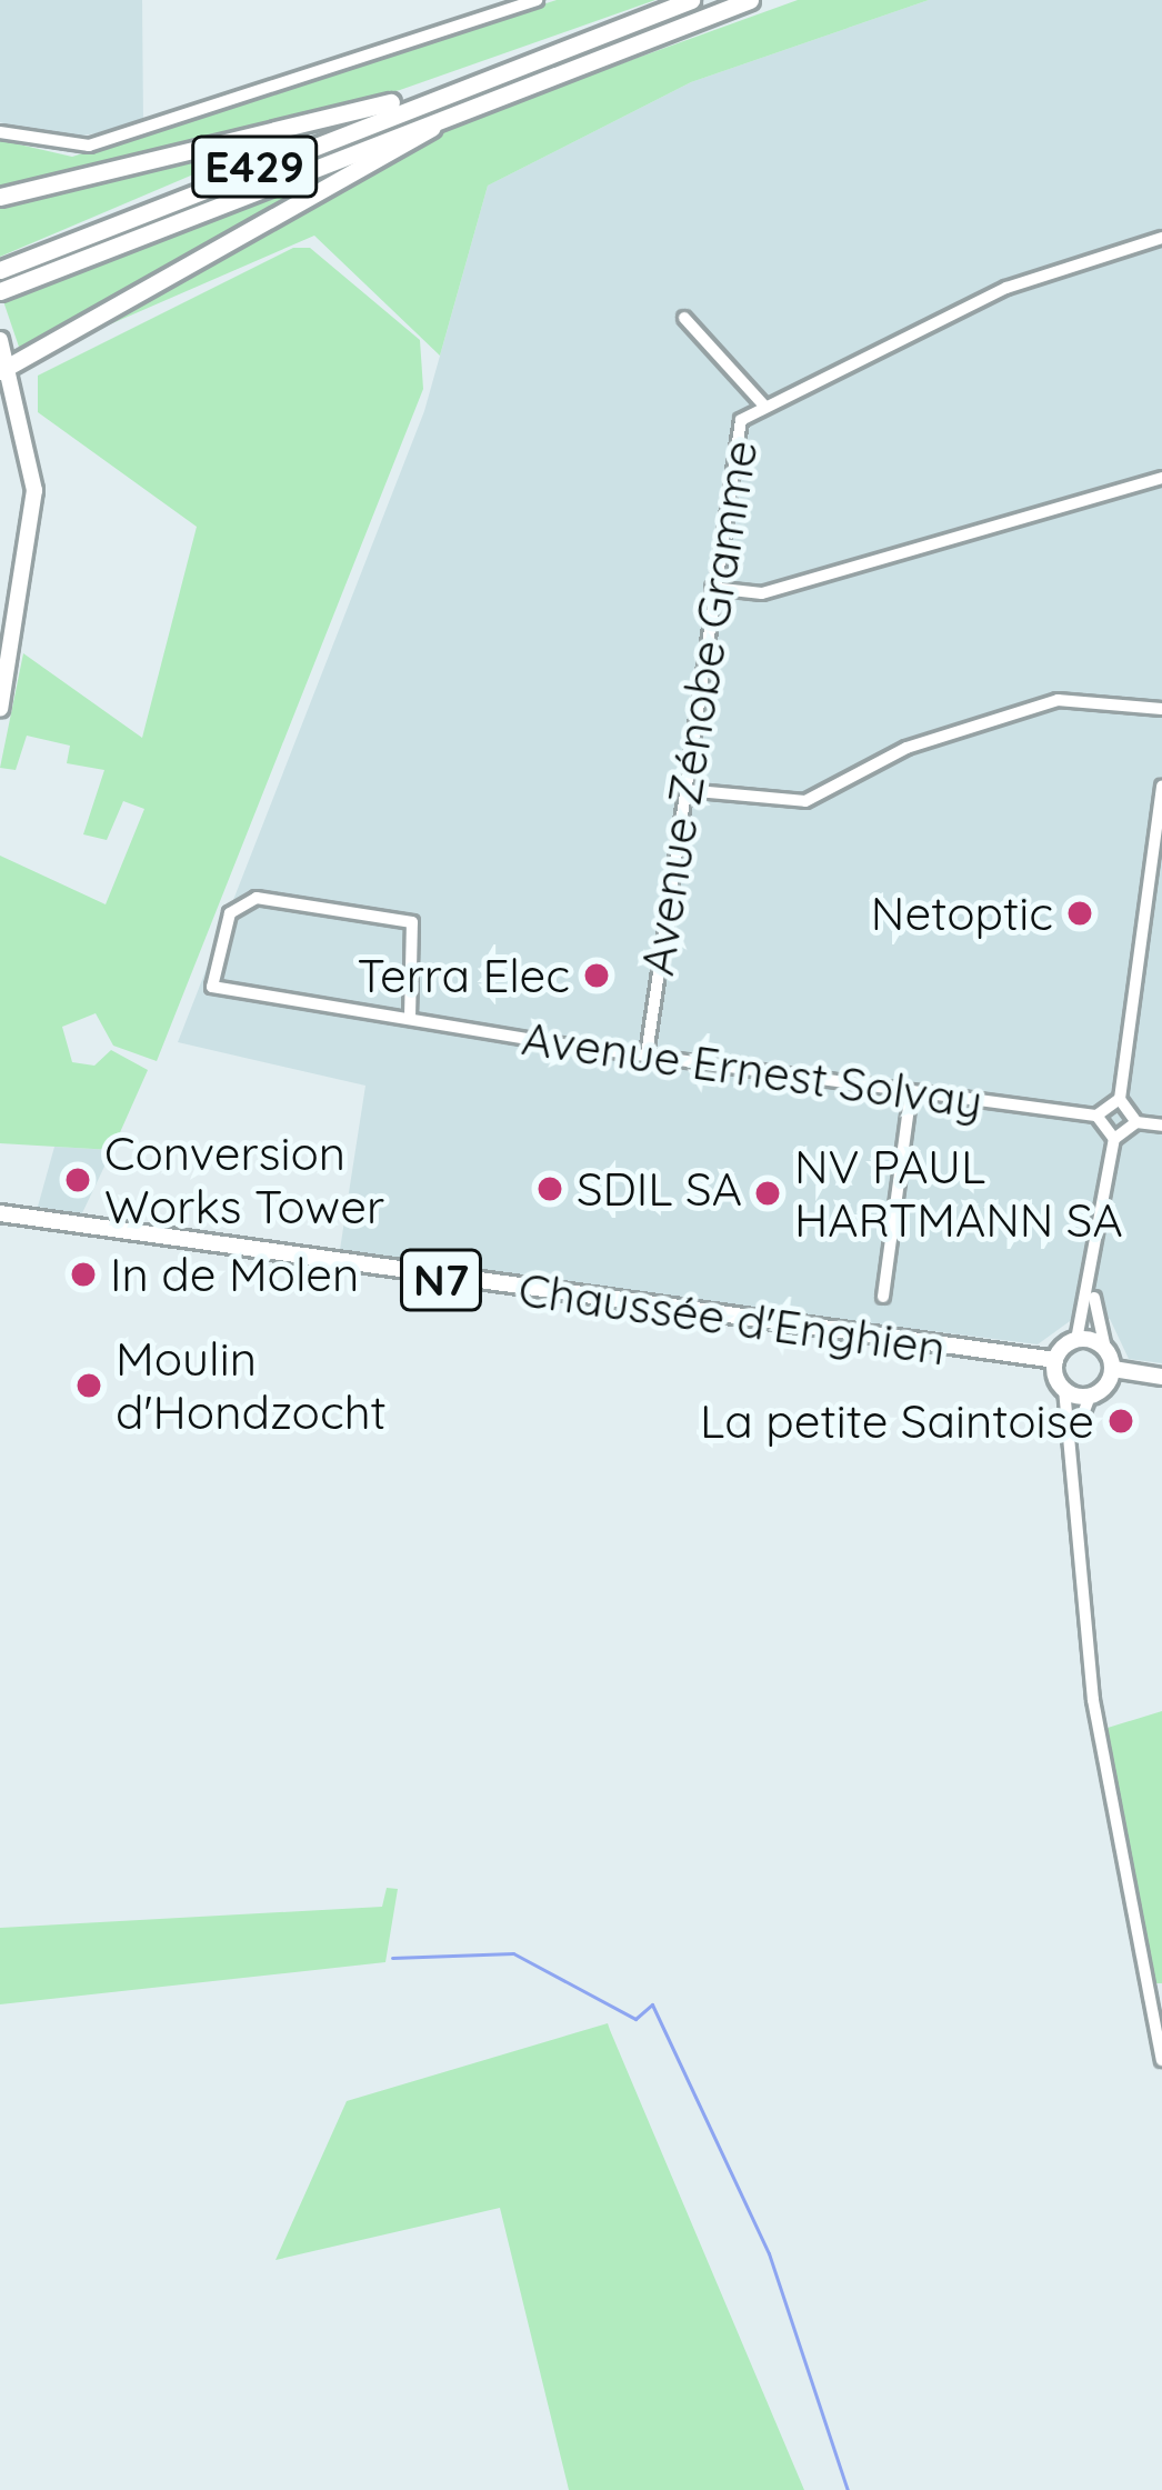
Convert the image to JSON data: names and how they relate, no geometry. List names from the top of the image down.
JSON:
{
  "streets": {
    "highway": ["E429"],
    "main road": ["N7", "Chaussée d'Enghien"],
    "street": ["Avenue Zénobe Gramme", "Avenue Ernest Solvay"]
  },
  "crossings": [
    ["Avenue Zénobe Gramme", "Avenue Ernest Solvay"]
  ],
  "places": [
    "Netoptic",
    "Terra Elec",
    "Conversion Works Tower",
    "SDIL SA",
    "NV PAUL HARTMANN SA",
    "In de Molen",
    "Moulin d'Hondzocht",
    "La petite Saintoise"
  ]
}
